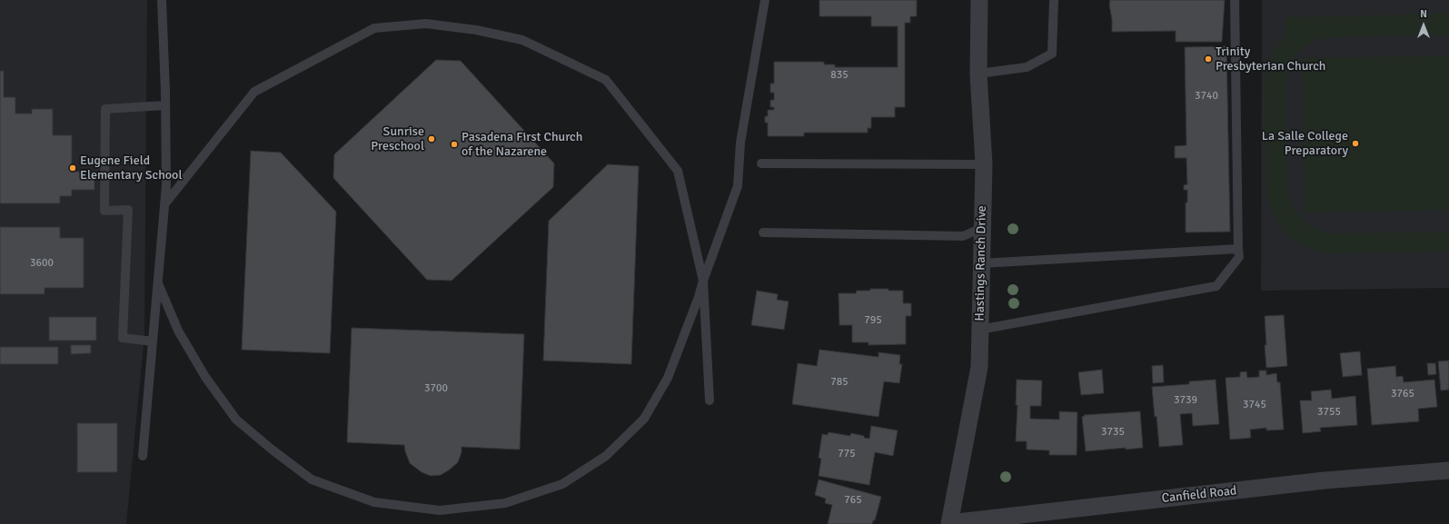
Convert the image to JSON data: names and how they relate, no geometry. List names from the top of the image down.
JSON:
{
  "streets": {
    "street": ["Hastings Ranch Drive", "Canfield Road"]
  },
  "crossings": [
    ["Hastings Ranch Drive", "Canfield Road"]
  ],
  "places": [
    "Trinity Presbyterian Church",
    "Sunrise Preschool",
    "La Salle College Preparatory",
    "Pasadena First Church of the Nazarene",
    "Eugene Field Elementary School"
  ],
  "house_numbers": [
    "835",
    "3740",
    "3600",
    "795",
    "785",
    "3700",
    "3765",
    "3739",
    "3745",
    "3755",
    "3735",
    "775",
    "765"
  ],
  "north": "top"
}
